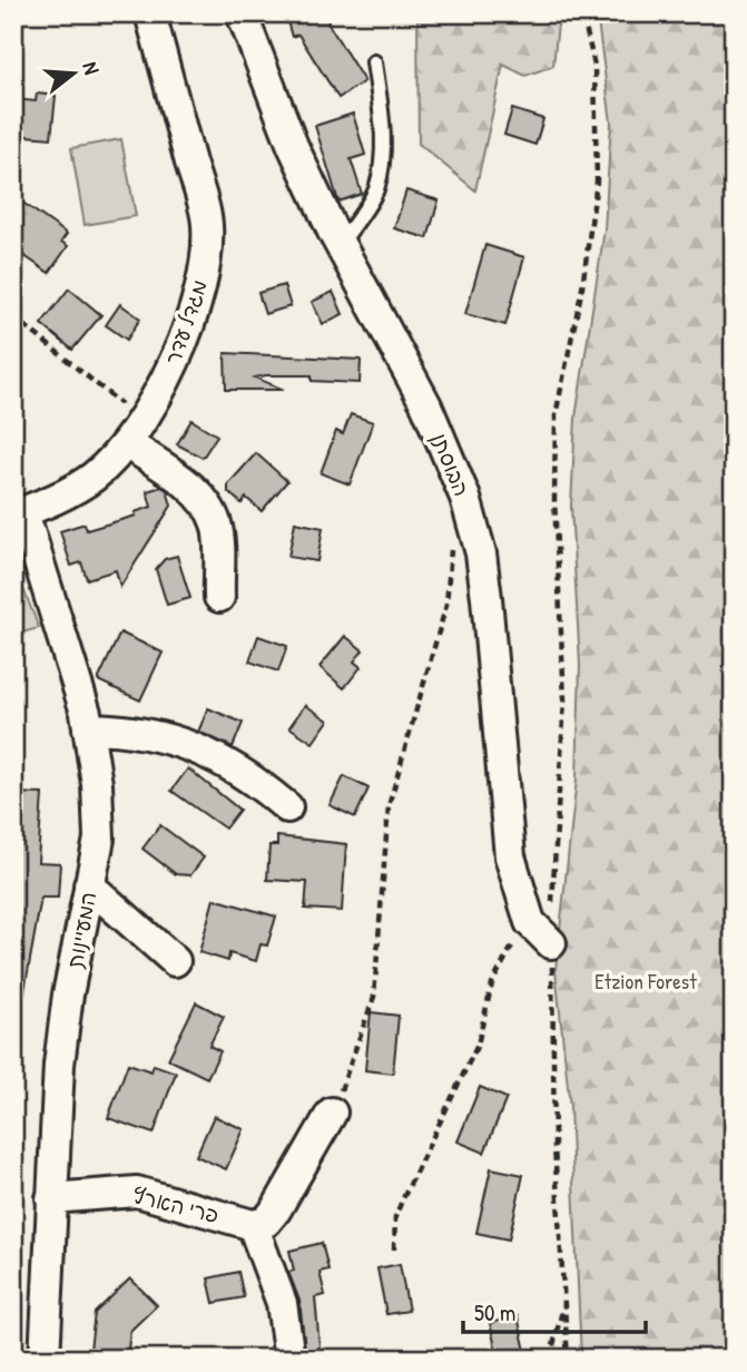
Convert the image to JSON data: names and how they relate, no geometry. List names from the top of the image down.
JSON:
{
  "streets": {
    "street": [
      "מגדל עדר",
      "הבוסתן",
      "המעיינות",
      "פרי הארץ"
    ]
  },
  "crossings": [
    ["מגדל עדר", "המעיינות"],
    ["המעיינות", "פרי הארץ"]
  ],
  "parks": ["Etzion Forest"],
  "scale_bar": "50 m",
  "north": "right"
}
